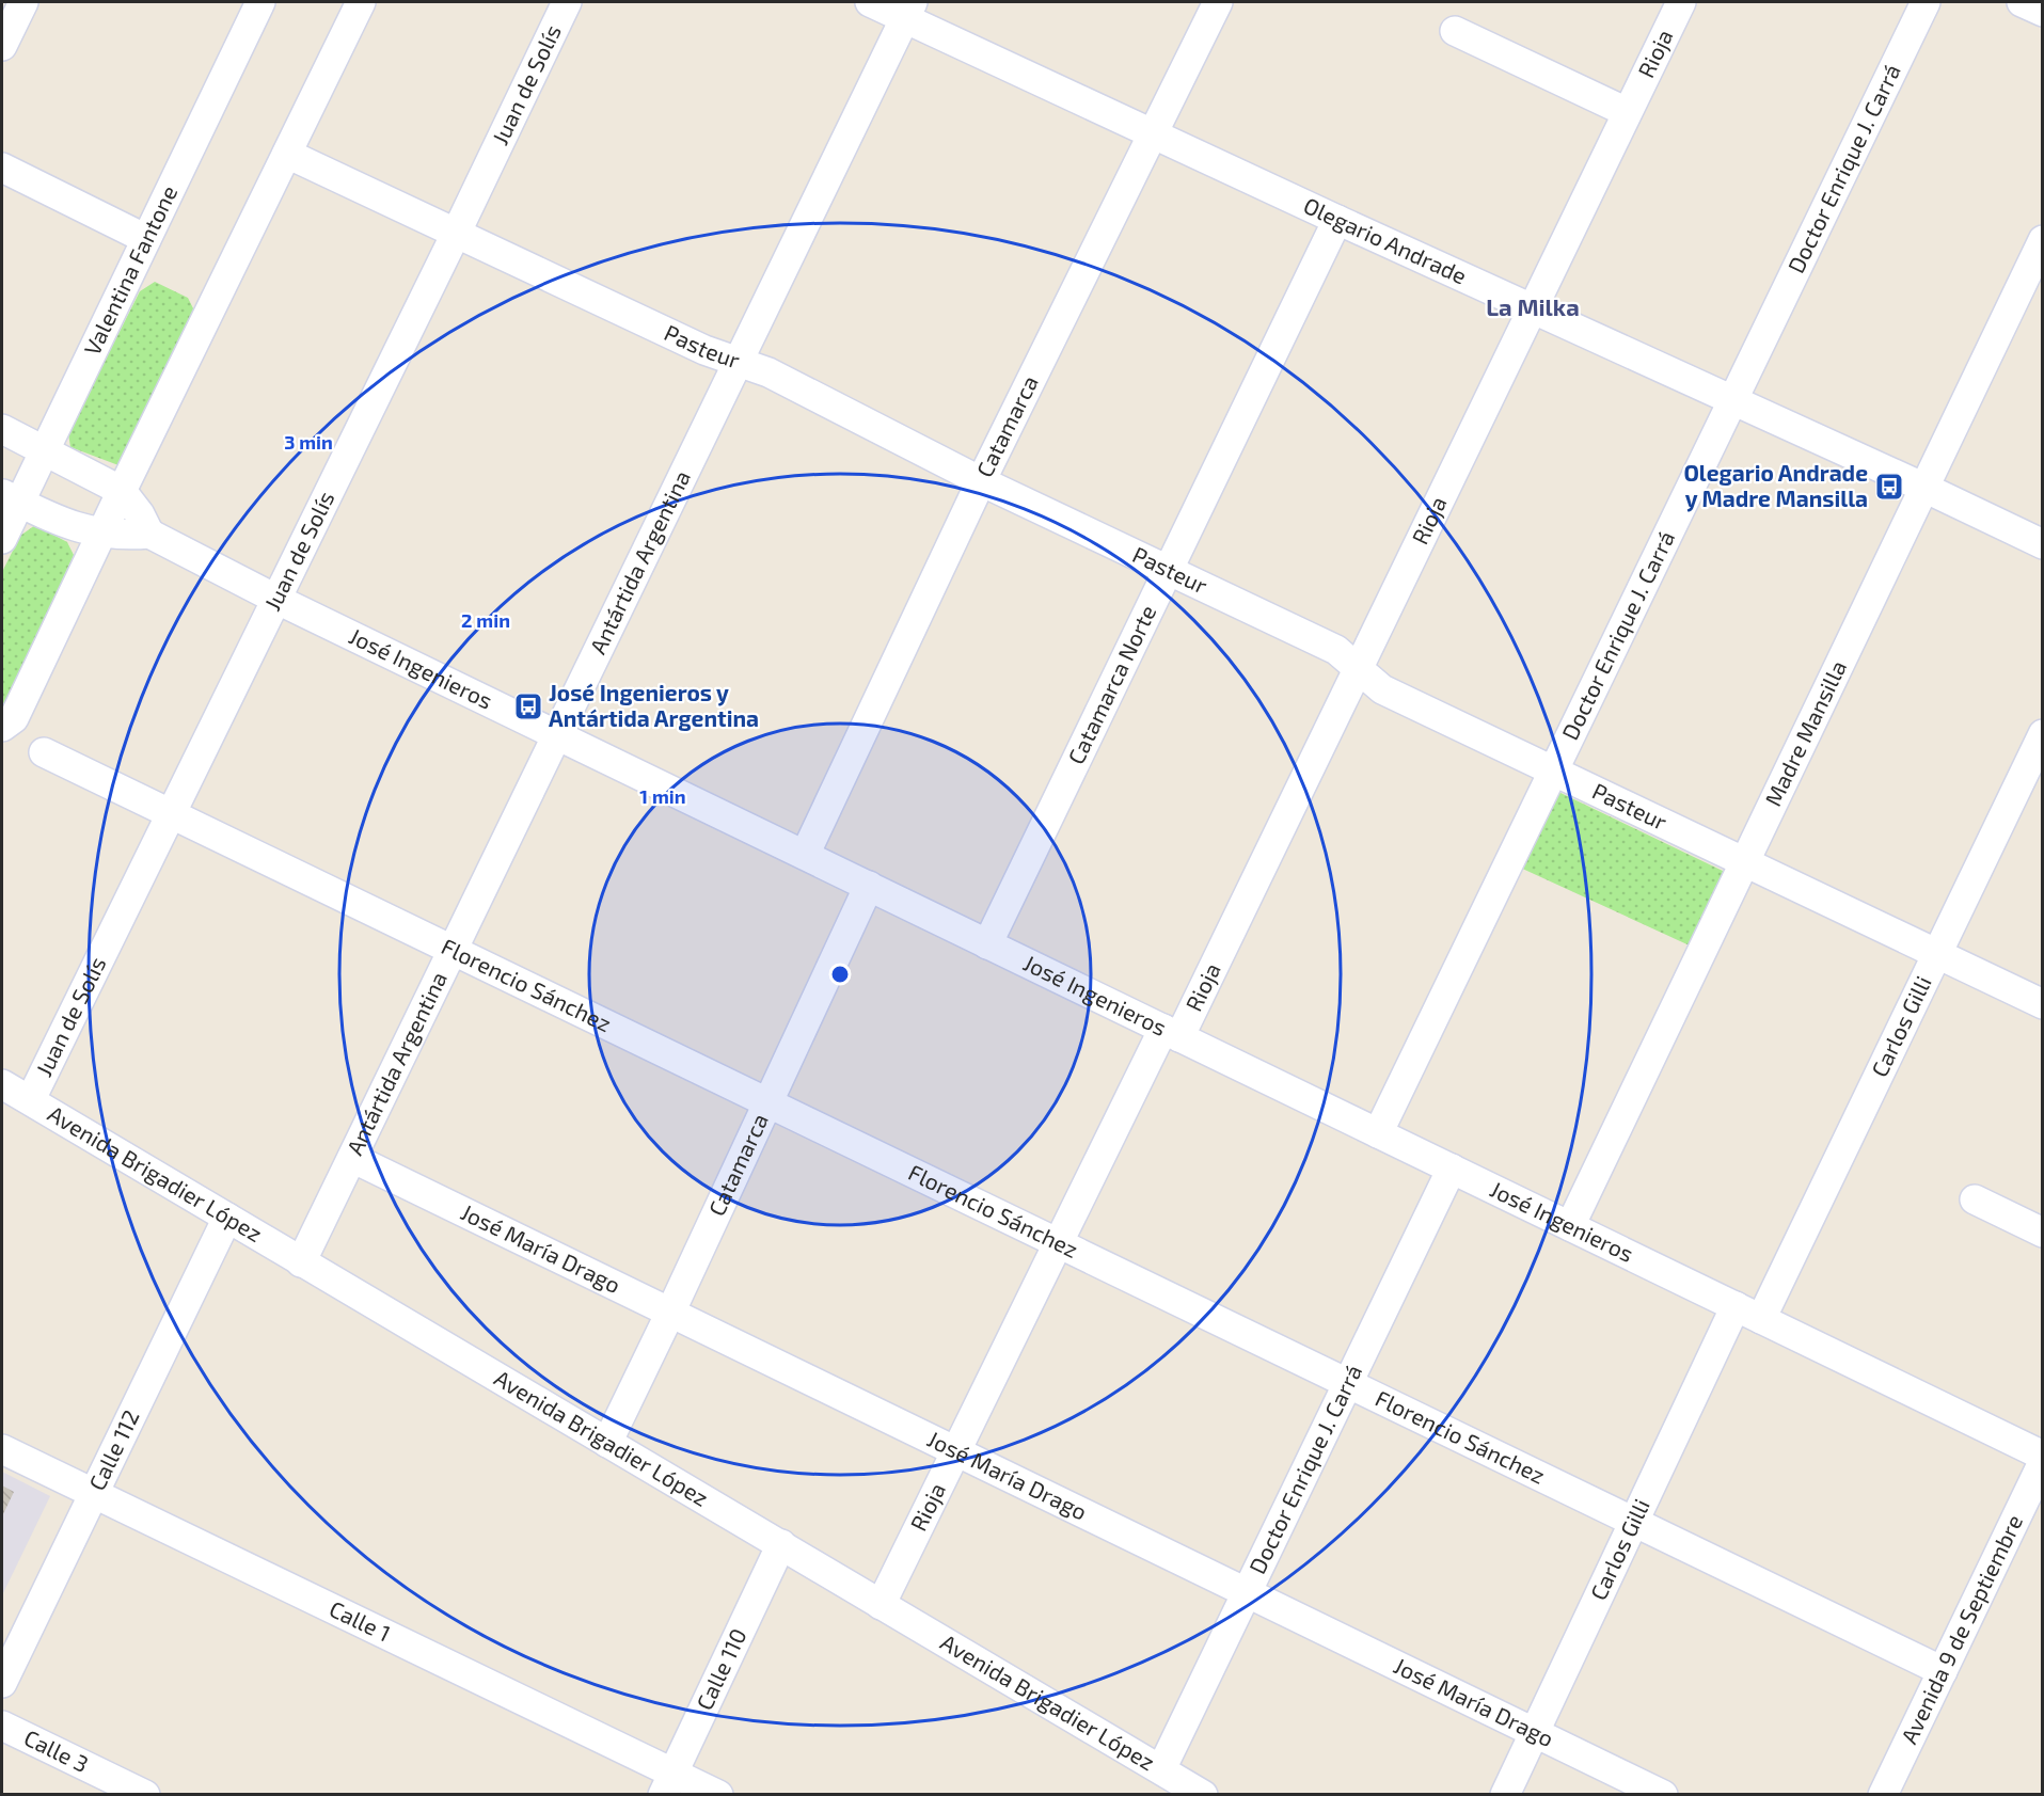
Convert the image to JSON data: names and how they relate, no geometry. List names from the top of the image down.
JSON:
{
  "streets": {
    "street": [
      "Rioja",
      "Juan de Solís",
      "Doctor Enrique J. Carrá",
      "Olegario Andrade",
      "Valentina Fantone",
      "Pasteur",
      "Catamarca",
      "Antártida Argentina",
      "José Ingenieros",
      "Catamarca Norte",
      "Madre Mansilla",
      "Florencio Sánchez",
      "Carlos Gilli",
      "Avenida Brigadier López",
      "José María Drago",
      "Calle 112",
      "Calle 1",
      "Avenida 9 de Septiembre",
      "Calle 110",
      "Calle 3"
    ]
  },
  "crossings": [
    ["Rioja", "Olegario Andrade"],
    ["Rioja", "Pasteur"],
    ["Rioja", "José Ingenieros"],
    ["Rioja", "Florencio Sánchez"],
    ["Rioja", "Avenida Brigadier López"],
    ["Rioja", "José María Drago"],
    ["Juan de Solís", "Pasteur"],
    ["Juan de Solís", "José Ingenieros"],
    ["Juan de Solís", "Florencio Sánchez"],
    ["Juan de Solís", "Avenida Brigadier López"],
    ["Doctor Enrique J. Carrá", "Olegario Andrade"],
    ["Doctor Enrique J. Carrá", "Pasteur"],
    ["Doctor Enrique J. Carrá", "José Ingenieros"],
    ["Doctor Enrique J. Carrá", "Florencio Sánchez"],
    ["Doctor Enrique J. Carrá", "Avenida Brigadier López"],
    ["Doctor Enrique J. Carrá", "José María Drago"],
    ["Olegario Andrade", "Catamarca"],
    ["Olegario Andrade", "Antártida Argentina"],
    ["Olegario Andrade", "Catamarca Norte"],
    ["Olegario Andrade", "Madre Mansilla"],
    ["Pasteur", "Catamarca"],
    ["Pasteur", "Antártida Argentina"],
    ["Pasteur", "Catamarca Norte"],
    ["Pasteur", "Madre Mansilla"],
    ["Pasteur", "Carlos Gilli"],
    ["Catamarca", "José Ingenieros"],
    ["Catamarca", "Florencio Sánchez"],
    ["Catamarca", "Avenida Brigadier López"],
    ["Catamarca", "José María Drago"],
    ["Antártida Argentina", "José Ingenieros"],
    ["Antártida Argentina", "Florencio Sánchez"],
    ["Antártida Argentina", "Avenida Brigadier López"],
    ["Antártida Argentina", "José María Drago"],
    ["José Ingenieros", "Catamarca Norte"],
    ["José Ingenieros", "Madre Mansilla"],
    ["José Ingenieros", "Carlos Gilli"],
    ["Florencio Sánchez", "Carlos Gilli"],
    ["Florencio Sánchez", "Avenida 9 de Septiembre"],
    ["Carlos Gilli", "José María Drago"],
    ["Avenida Brigadier López", "Calle 112"],
    ["Avenida Brigadier López", "Calle 110"],
    ["Calle 112", "Calle 1"],
    ["Calle 1", "Calle 110"]
  ],
  "districts": ["La Milka"],
  "places": {
    "bus stop": ["Olegario Andrade y Madre Mansilla", "José Ingenieros y Antártida Argentina"]
  },
  "rings": ["3 min", "2 min", "1 min"]
}
